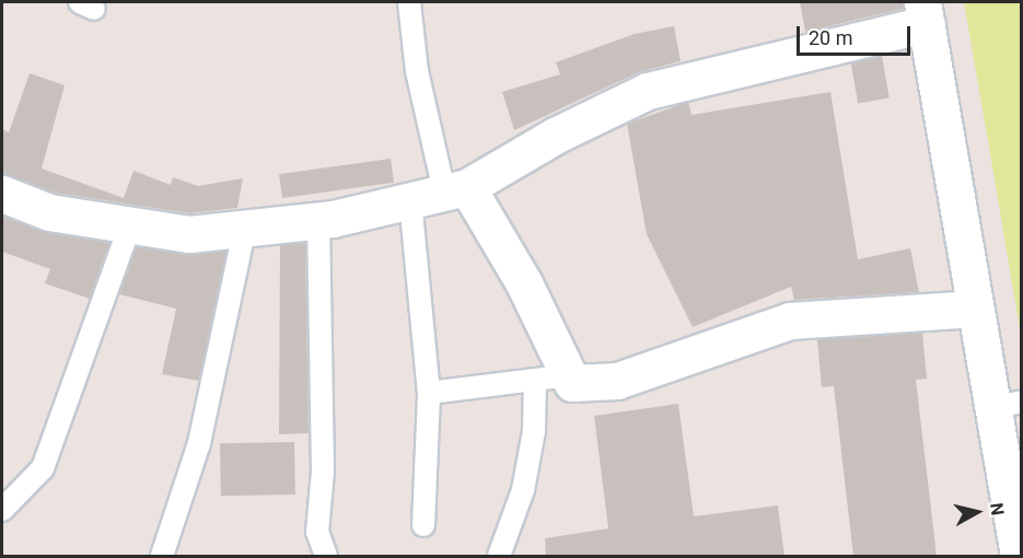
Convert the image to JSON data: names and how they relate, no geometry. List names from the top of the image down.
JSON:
{
  "scale_bar": "20 m",
  "north": "right"
}
